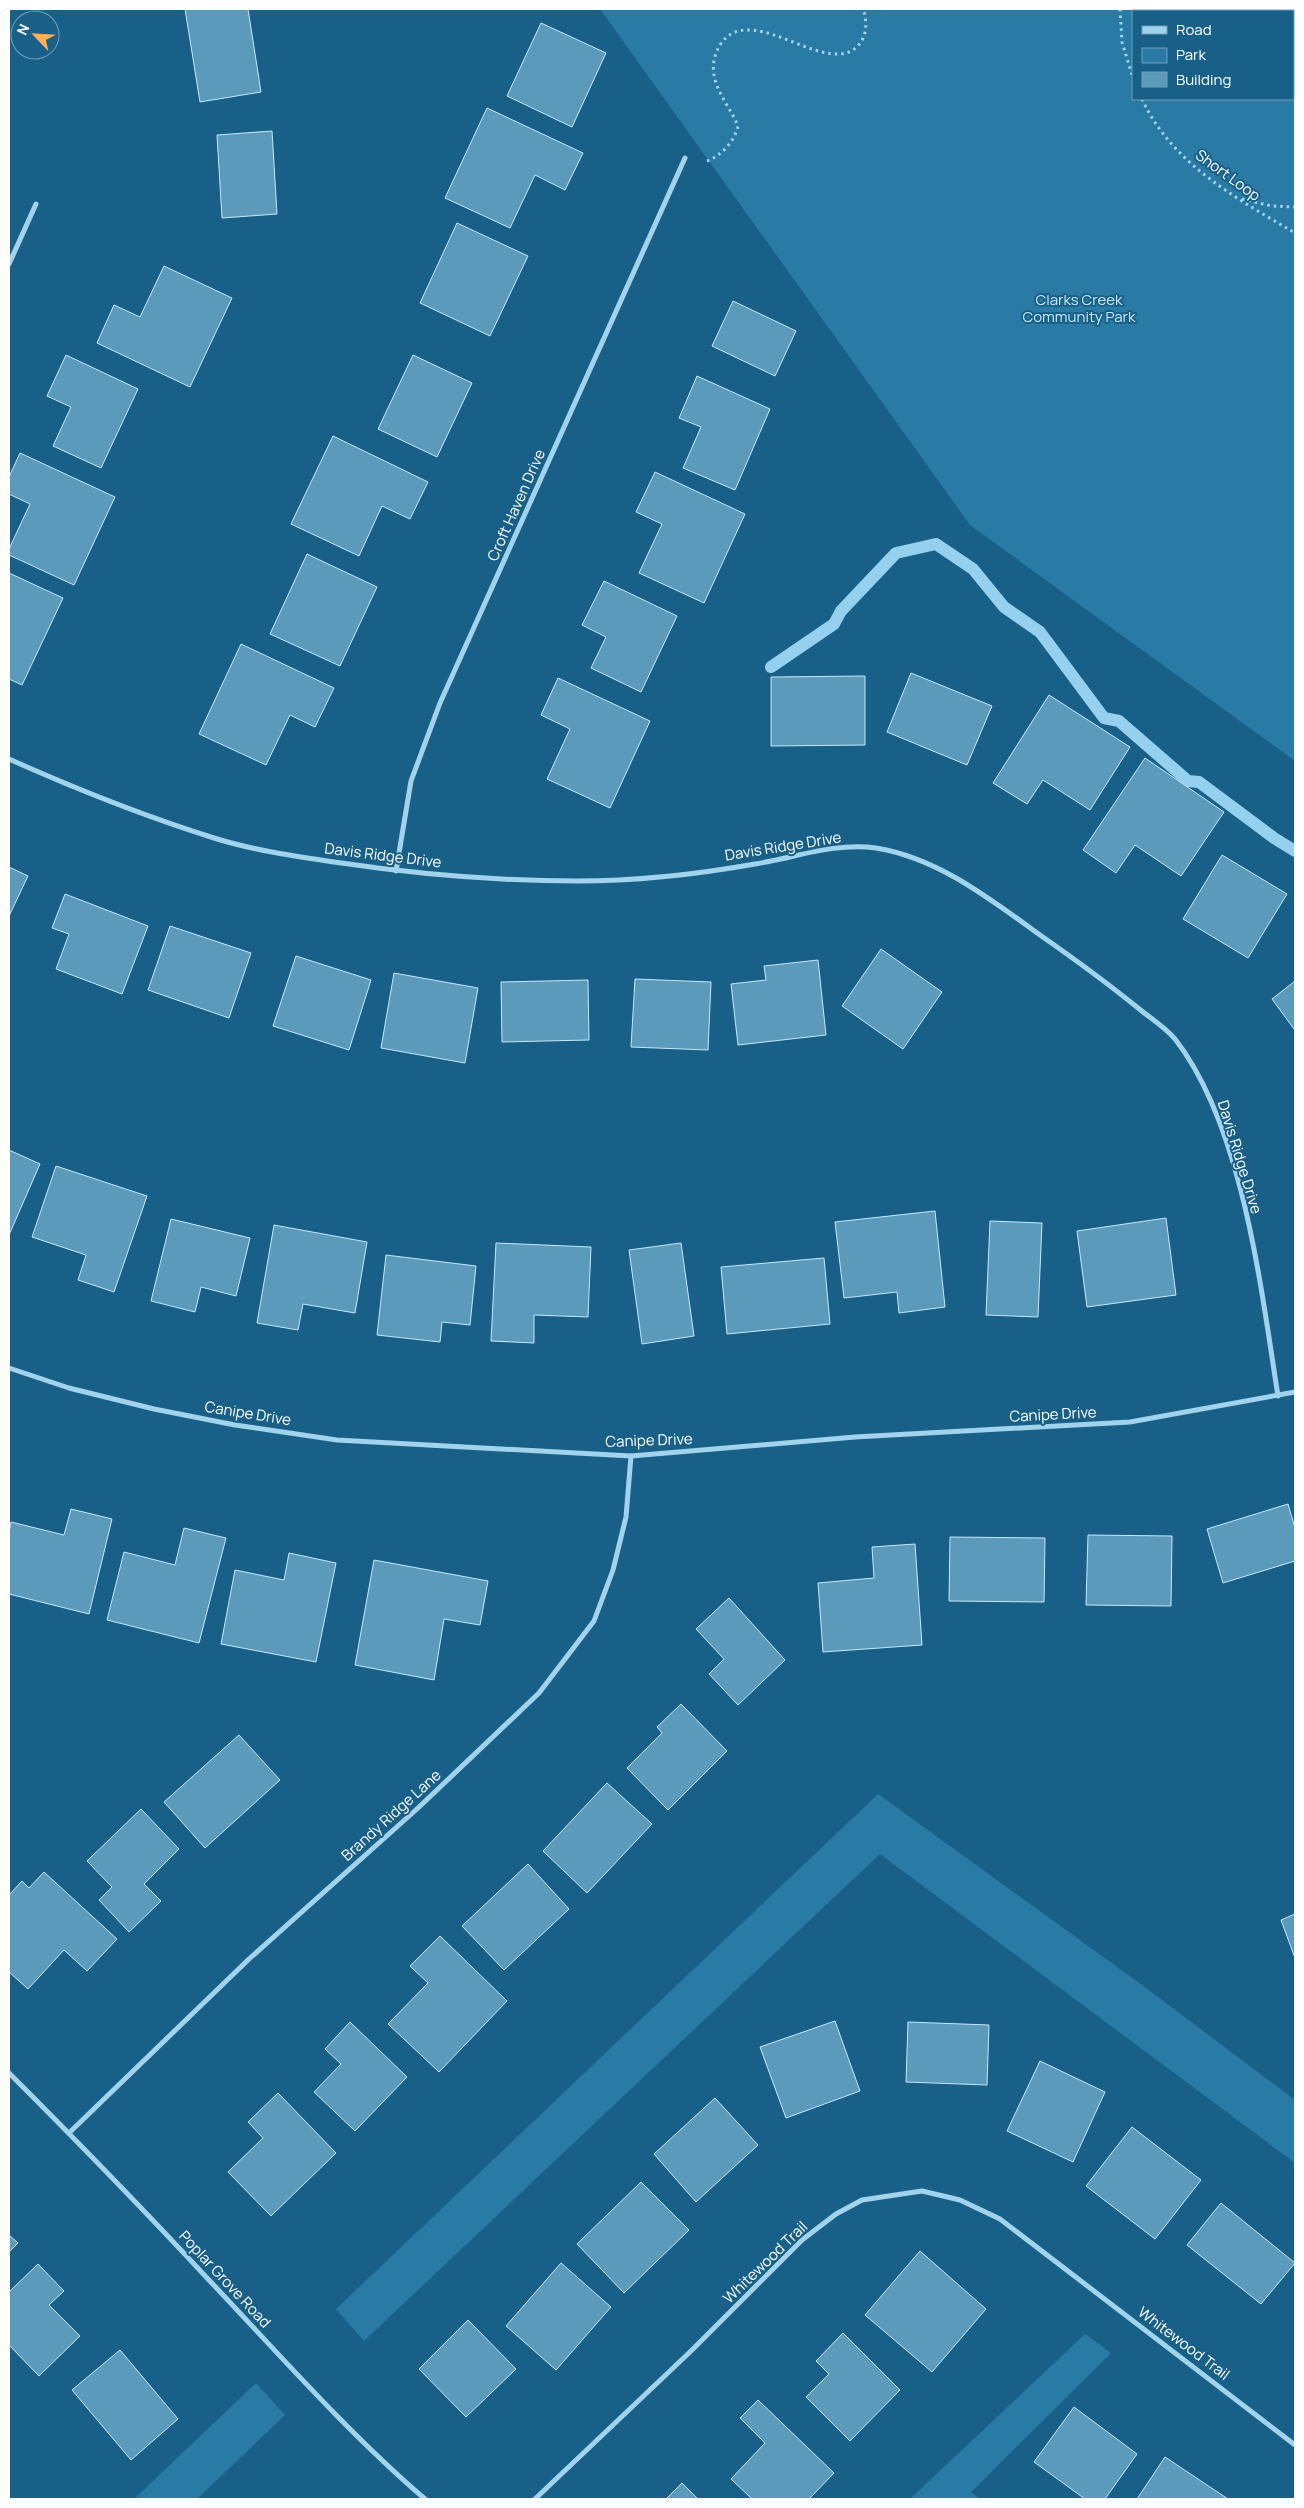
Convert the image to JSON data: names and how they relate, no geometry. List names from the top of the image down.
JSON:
{
  "streets": {
    "street": [
      "Croft Haven Drive",
      "Davis Ridge Drive",
      "Canipe Drive",
      "Brandy Ridge Lane",
      "Whitewood Trail",
      "Poplar Grove Road"
    ],
    "path": ["Short Loop"]
  },
  "crossings": [
    ["Croft Haven Drive", "Davis Ridge Drive"],
    ["Davis Ridge Drive", "Canipe Drive"],
    ["Canipe Drive", "Brandy Ridge Lane"],
    ["Brandy Ridge Lane", "Poplar Grove Road"]
  ],
  "parks": ["Clarks Creek Community Park"],
  "legend": ["Road", "Park", "Building"],
  "north": "top left"
}
